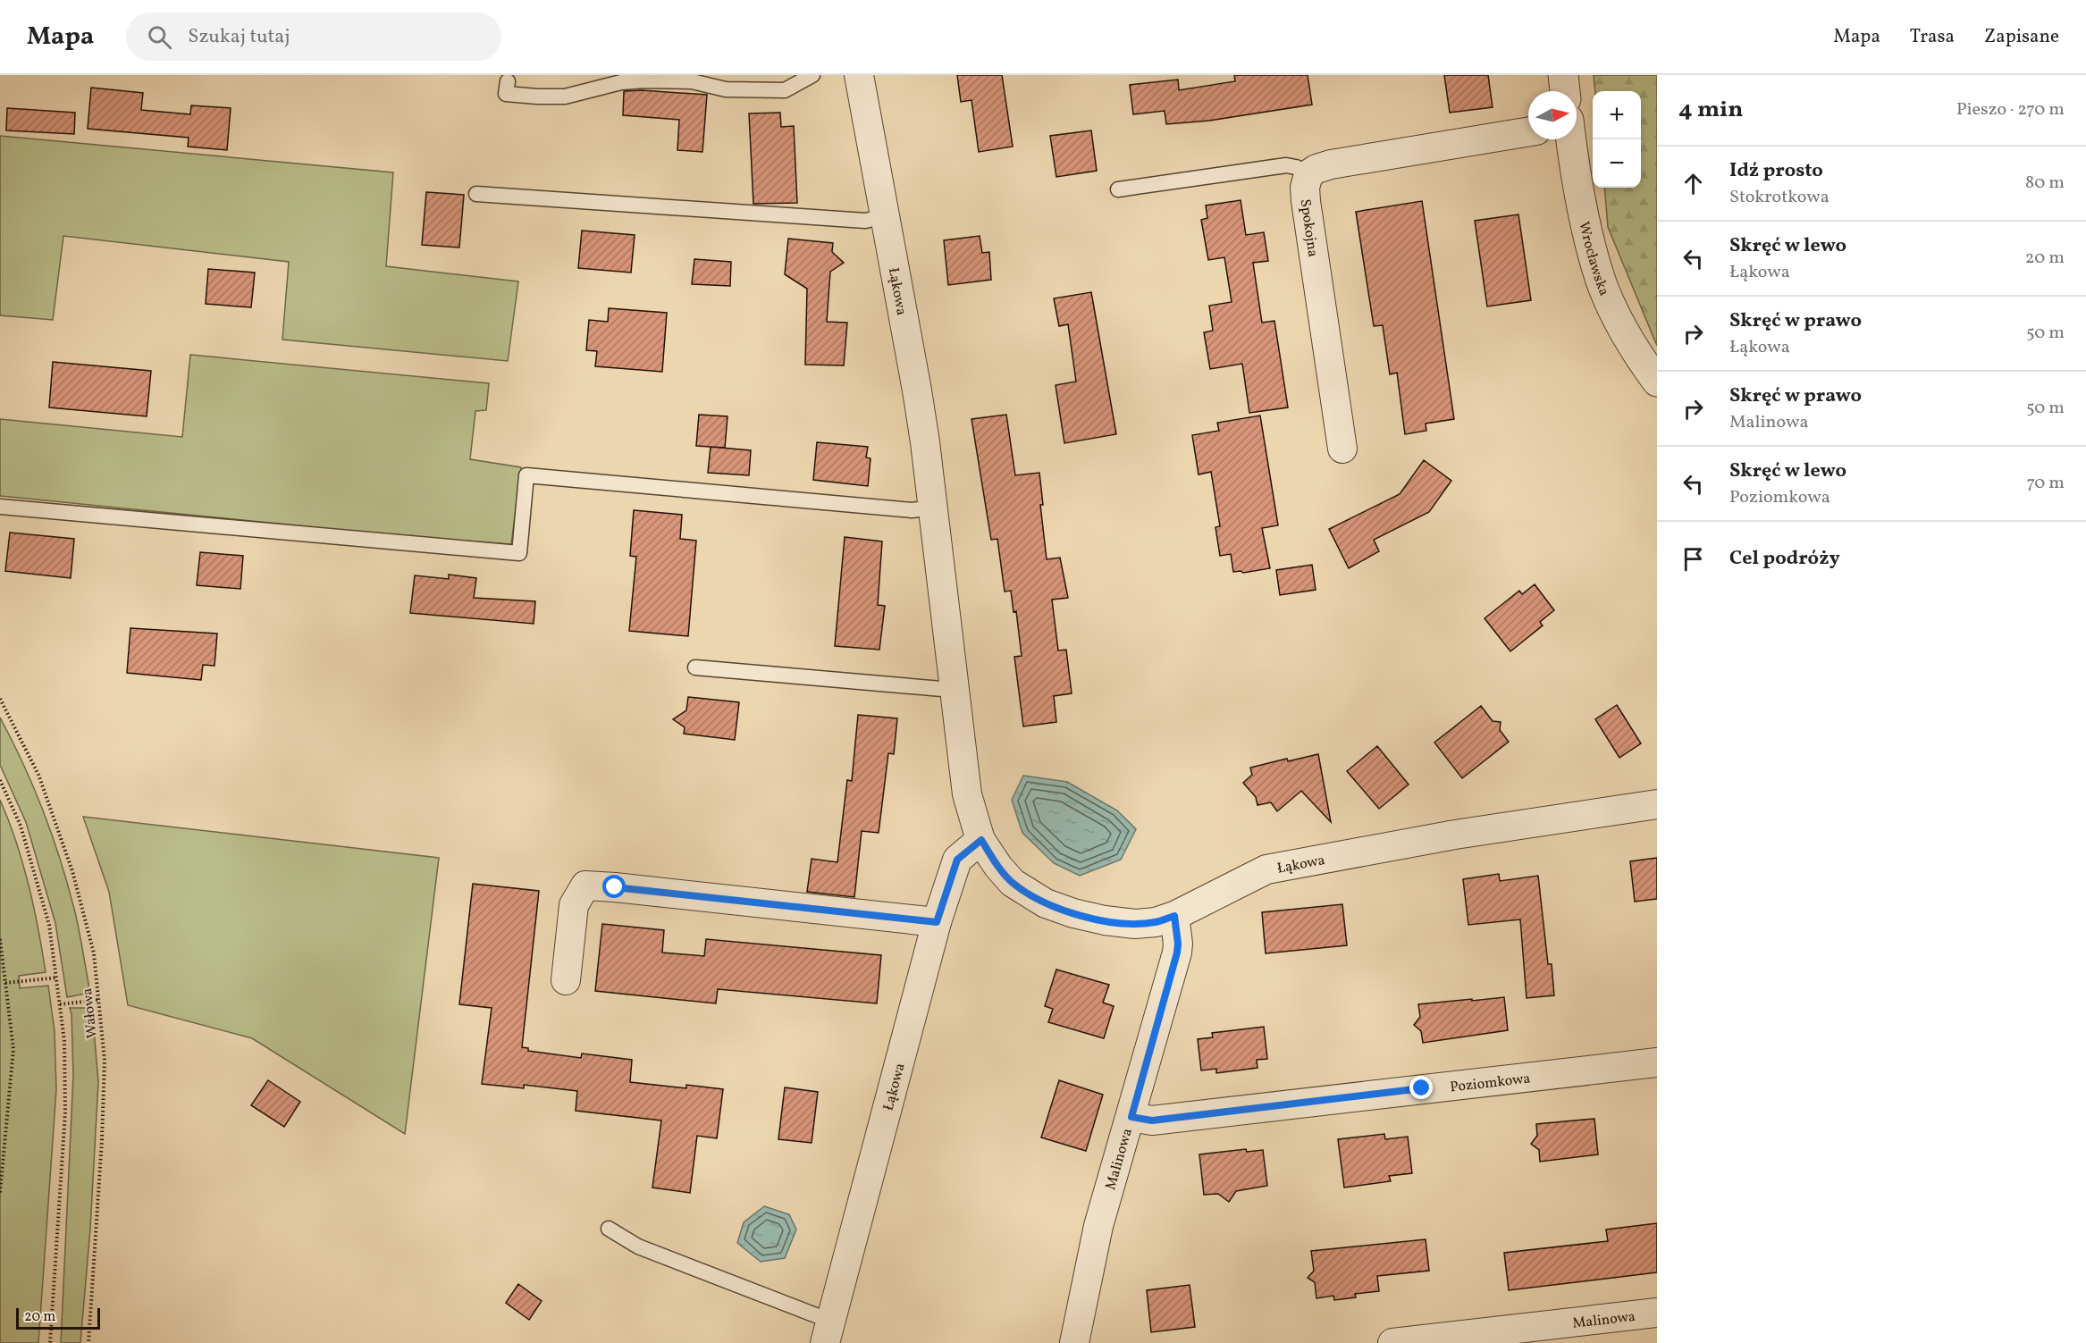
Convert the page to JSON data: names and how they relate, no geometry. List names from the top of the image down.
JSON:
{
  "streets": {
    "street": [
      "Spokojna",
      "Wrocławska",
      "Łąkowa",
      "Poziomkowa",
      "Malinowa"
    ],
    "path": ["Wałowa"]
  },
  "crossings": [
    ["Łąkowa", "Malinowa"],
    ["Poziomkowa", "Malinowa"]
  ],
  "scale_bar": "20 m",
  "north": "right",
  "page": {
    "header": "Mapa",
    "search": "Szukaj tutaj",
    "nav": ["Mapa", "Trasa", "Zapisane"],
    "heading": ["4 min", "Pieszo · 270 m"],
    "map_buttons": ["+", "−"],
    "list": [
      ["Idź prosto", "Stokrotkowa", "80 m"],
      ["Skręć w lewo", "Łąkowa", "20 m"],
      ["Skręć w prawo", "Łąkowa", "50 m"],
      ["Skręć w prawo", "Malinowa", "50 m"],
      ["Skręć w lewo", "Poziomkowa", "70 m"],
      "Cel podróży"
    ],
    "scale": "20 m"
  }
}
